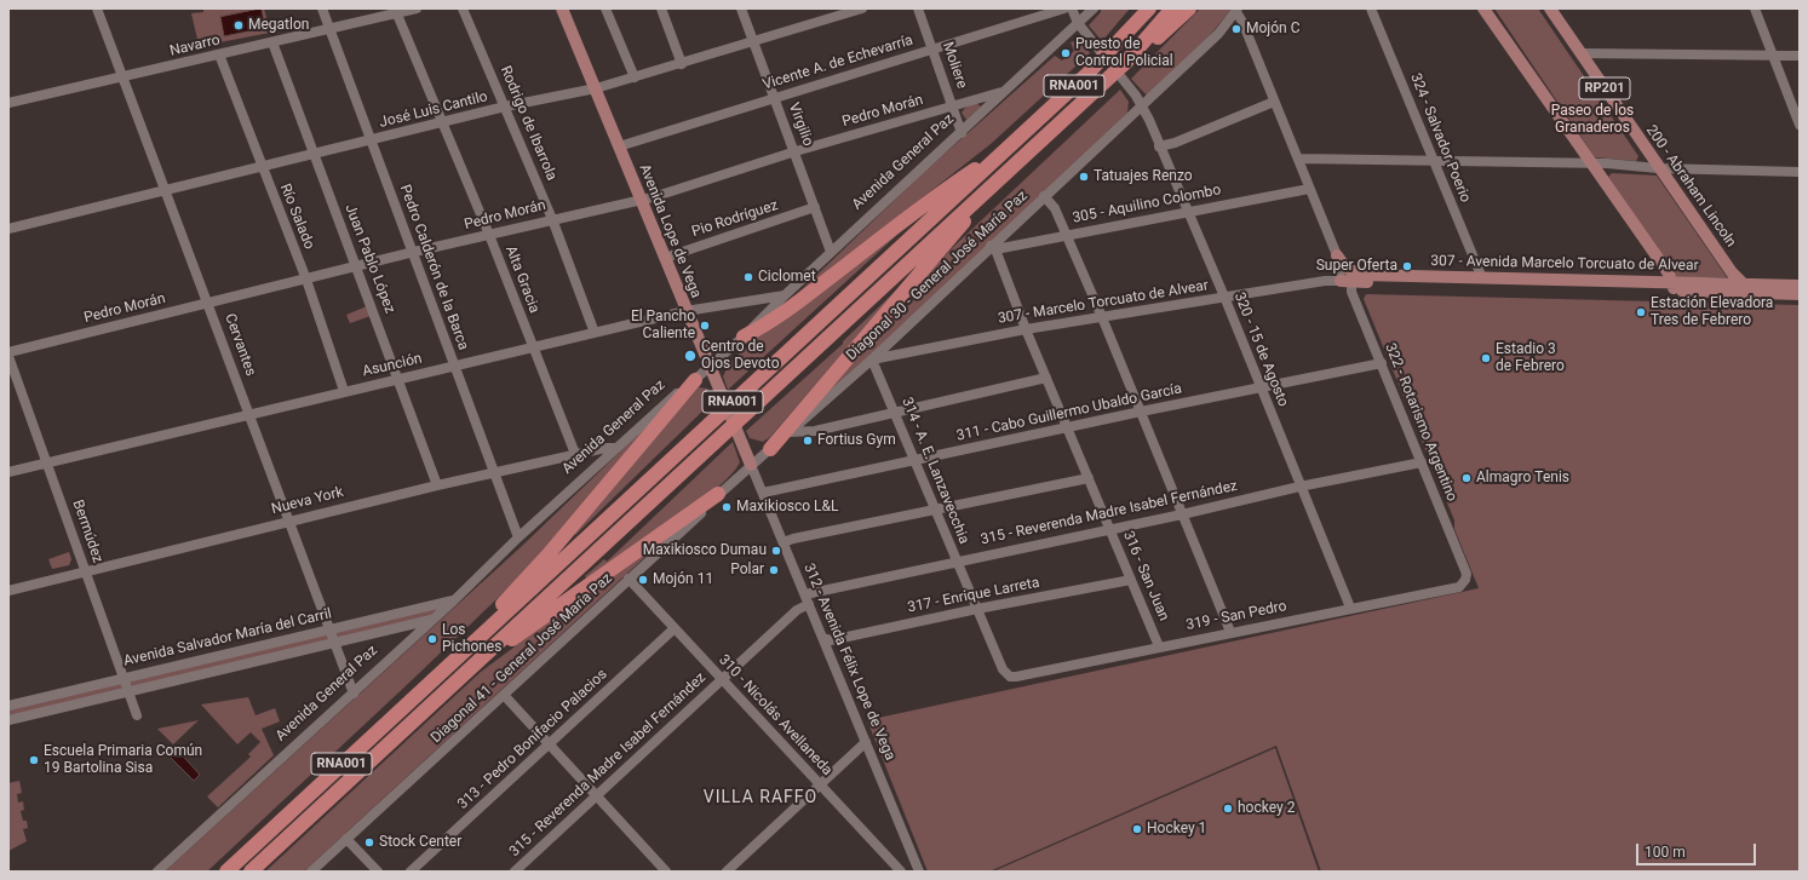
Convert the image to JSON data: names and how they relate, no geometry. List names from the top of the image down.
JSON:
{
  "streets": {
    "highway": ["RNA001"],
    "main road": [
      "RP201",
      "200 - Abraham Lincoln",
      "Avenida Lope de Vega",
      "307 - Avenida Marcelo Torcuato de Alvear"
    ],
    "street": [
      "Navarro",
      "Vicente A. de Echevarría",
      "Moliere",
      "José Luis Cantilo",
      "Pedro Morán",
      "Rodrigo de Ibarrola",
      "Virgilio",
      "324 - Salvador Poerio",
      "Avenida General Paz",
      "305 - Aquilino Colombo",
      "Río Salado",
      "Pio Rodríguez",
      "Juan Pablo López",
      "Pedro Calderón de la Barca",
      "Diagonal 30 - General José María Paz",
      "Alta Gracia",
      "307 - Marcelo Torcuato de Alvear",
      "Cervantes",
      "320 - 15 de Agosto",
      "Asunción",
      "311 - Cabo Guillermo Ubaldo García",
      "322 - Rotarismo Argentino",
      "314 - A. E. Lanzavecchia",
      "Nueva York",
      "315 - Reverenda Madre Isabel Fernández",
      "Bermúdez",
      "316 - San Juan",
      "317 - Enrique Larreta",
      "319 - San Pedro",
      "Avenida Salvador María del Carril",
      "Diagonal 41 - General José María Paz",
      "312 - Avenida Félix Lope de Vega",
      "310 - Nicolás Avellaneda",
      "313 - Pedro Bonifacio Palacios"
    ]
  },
  "crossings": [
    ["Navarro", "Río Salado"],
    ["Navarro", "Juan Pablo López"],
    ["Navarro", "Pedro Calderón de la Barca"],
    ["Navarro", "Alta Gracia"],
    ["Navarro", "Cervantes"],
    ["Vicente A. de Echevarría", "Moliere"],
    ["Vicente A. de Echevarría", "Virgilio"],
    ["Vicente A. de Echevarría", "Avenida Lope de Vega"],
    ["Moliere", "Pedro Morán"],
    ["Moliere", "Avenida General Paz"],
    ["José Luis Cantilo", "Rodrigo de Ibarrola"],
    ["José Luis Cantilo", "Virgilio"],
    ["José Luis Cantilo", "Río Salado"],
    ["José Luis Cantilo", "Avenida Lope de Vega"],
    ["José Luis Cantilo", "Juan Pablo López"],
    ["José Luis Cantilo", "Pedro Calderón de la Barca"],
    ["José Luis Cantilo", "Alta Gracia"],
    ["José Luis Cantilo", "Cervantes"],
    ["Pedro Morán", "Rodrigo de Ibarrola"],
    ["Pedro Morán", "Virgilio"],
    ["Pedro Morán", "Avenida General Paz"],
    ["Pedro Morán", "Río Salado"],
    ["Pedro Morán", "Avenida Lope de Vega"],
    ["Pedro Morán", "Juan Pablo López"],
    ["Pedro Morán", "Pedro Calderón de la Barca"],
    ["Pedro Morán", "Alta Gracia"],
    ["Pedro Morán", "Cervantes"],
    ["Pedro Morán", "Bermúdez"],
    ["Rodrigo de Ibarrola", "Asunción"],
    ["Virgilio", "Avenida General Paz"],
    ["Virgilio", "Pio Rodríguez"],
    ["324 - Salvador Poerio", "307 - Avenida Marcelo Torcuato de Alvear"],
    ["Avenida General Paz", "Avenida Lope de Vega"],
    ["Avenida General Paz", "Pedro Calderón de la Barca"],
    ["Avenida General Paz", "Cervantes"],
    ["Avenida General Paz", "320 - 15 de Agosto"],
    ["Avenida General Paz", "Asunción"],
    ["Avenida General Paz", "Nueva York"],
    ["Avenida General Paz", "Avenida Salvador María del Carril"],
    ["200 - Abraham Lincoln", "307 - Avenida Marcelo Torcuato de Alvear"],
    ["305 - Aquilino Colombo", "Diagonal 30 - General José María Paz"],
    ["305 - Aquilino Colombo", "320 - 15 de Agosto"],
    ["305 - Aquilino Colombo", "322 - Rotarismo Argentino"],
    ["305 - Aquilino Colombo", "316 - San Juan"],
    ["Río Salado", "Asunción"],
    ["Pio Rodríguez", "Avenida Lope de Vega"],
    ["Avenida Lope de Vega", "Diagonal 30 - General José María Paz"],
    ["Avenida Lope de Vega", "Asunción"],
    ["Avenida Lope de Vega", "Diagonal 41 - General José María Paz"],
    ["Avenida Lope de Vega", "312 - Avenida Félix Lope de Vega"],
    ["Juan Pablo López", "Asunción"],
    ["Juan Pablo López", "Nueva York"],
    ["307 - Avenida Marcelo Torcuato de Alvear", "307 - Marcelo Torcuato de Alvear"],
    ["307 - Avenida Marcelo Torcuato de Alvear", "322 - Rotarismo Argentino"],
    ["Pedro Calderón de la Barca", "Asunción"],
    ["Pedro Calderón de la Barca", "Nueva York"],
    ["Diagonal 30 - General José María Paz", "307 - Marcelo Torcuato de Alvear"],
    ["Diagonal 30 - General José María Paz", "320 - 15 de Agosto"],
    ["Diagonal 30 - General José María Paz", "322 - Rotarismo Argentino"],
    ["Diagonal 30 - General José María Paz", "314 - A. E. Lanzavecchia"],
    ["Diagonal 30 - General José María Paz", "316 - San Juan"],
    ["Diagonal 30 - General José María Paz", "Diagonal 41 - General José María Paz"],
    ["Diagonal 30 - General José María Paz", "312 - Avenida Félix Lope de Vega"],
    ["Alta Gracia", "Asunción"],
    ["Alta Gracia", "Nueva York"],
    ["307 - Marcelo Torcuato de Alvear", "320 - 15 de Agosto"],
    ["307 - Marcelo Torcuato de Alvear", "322 - Rotarismo Argentino"],
    ["307 - Marcelo Torcuato de Alvear", "314 - A. E. Lanzavecchia"],
    ["307 - Marcelo Torcuato de Alvear", "316 - San Juan"],
    ["Cervantes", "Asunción"],
    ["Cervantes", "Nueva York"],
    ["Cervantes", "Avenida Salvador María del Carril"],
    ["320 - 15 de Agosto", "311 - Cabo Guillermo Ubaldo García"],
    ["320 - 15 de Agosto", "315 - Reverenda Madre Isabel Fernández"],
    ["320 - 15 de Agosto", "319 - San Pedro"],
    ["Asunción", "Bermúdez"],
    ["311 - Cabo Guillermo Ubaldo García", "322 - Rotarismo Argentino"],
    ["311 - Cabo Guillermo Ubaldo García", "314 - A. E. Lanzavecchia"],
    ["311 - Cabo Guillermo Ubaldo García", "316 - San Juan"],
    ["311 - Cabo Guillermo Ubaldo García", "312 - Avenida Félix Lope de Vega"],
    ["322 - Rotarismo Argentino", "315 - Reverenda Madre Isabel Fernández"],
    ["322 - Rotarismo Argentino", "319 - San Pedro"],
    ["314 - A. E. Lanzavecchia", "315 - Reverenda Madre Isabel Fernández"],
    ["314 - A. E. Lanzavecchia", "317 - Enrique Larreta"],
    ["314 - A. E. Lanzavecchia", "319 - San Pedro"],
    ["Nueva York", "Bermúdez"],
    ["315 - Reverenda Madre Isabel Fernández", "316 - San Juan"],
    ["315 - Reverenda Madre Isabel Fernández", "312 - Avenida Félix Lope de Vega"],
    ["315 - Reverenda Madre Isabel Fernández", "310 - Nicolás Avellaneda"],
    ["Bermúdez", "Avenida Salvador María del Carril"],
    ["316 - San Juan", "317 - Enrique Larreta"],
    ["316 - San Juan", "319 - San Pedro"],
    ["317 - Enrique Larreta", "312 - Avenida Félix Lope de Vega"],
    ["Diagonal 41 - General José María Paz", "312 - Avenida Félix Lope de Vega"],
    ["Diagonal 41 - General José María Paz", "310 - Nicolás Avellaneda"],
    ["310 - Nicolás Avellaneda", "313 - Pedro Bonifacio Palacios"]
  ],
  "districts": ["VILLA RAFFO"],
  "parks": ["Paseo de los Granaderos"],
  "places": [
    "Megatlon",
    "Mojón C",
    "Puesto de Control Policial",
    "Tatuajes Renzo",
    "Super Oferta",
    "Ciclomet",
    "Estación Elevadora Tres de Febrero",
    "El Pancho Caliente",
    "Centro de Ojos Devoto",
    "Estadio 3 de Febrero",
    "Fortius Gym",
    "Almagro Tenis",
    "Maxikiosco L&L",
    "Maxikiosco Dumau",
    "Polar",
    "Mojón 11",
    "Los Pichones",
    "Escuela Primaria Común 19 Bartolina Sisa",
    "hockey 2",
    "Hockey 1",
    "Stock Center"
  ],
  "scale_bar": "100 m"
}
